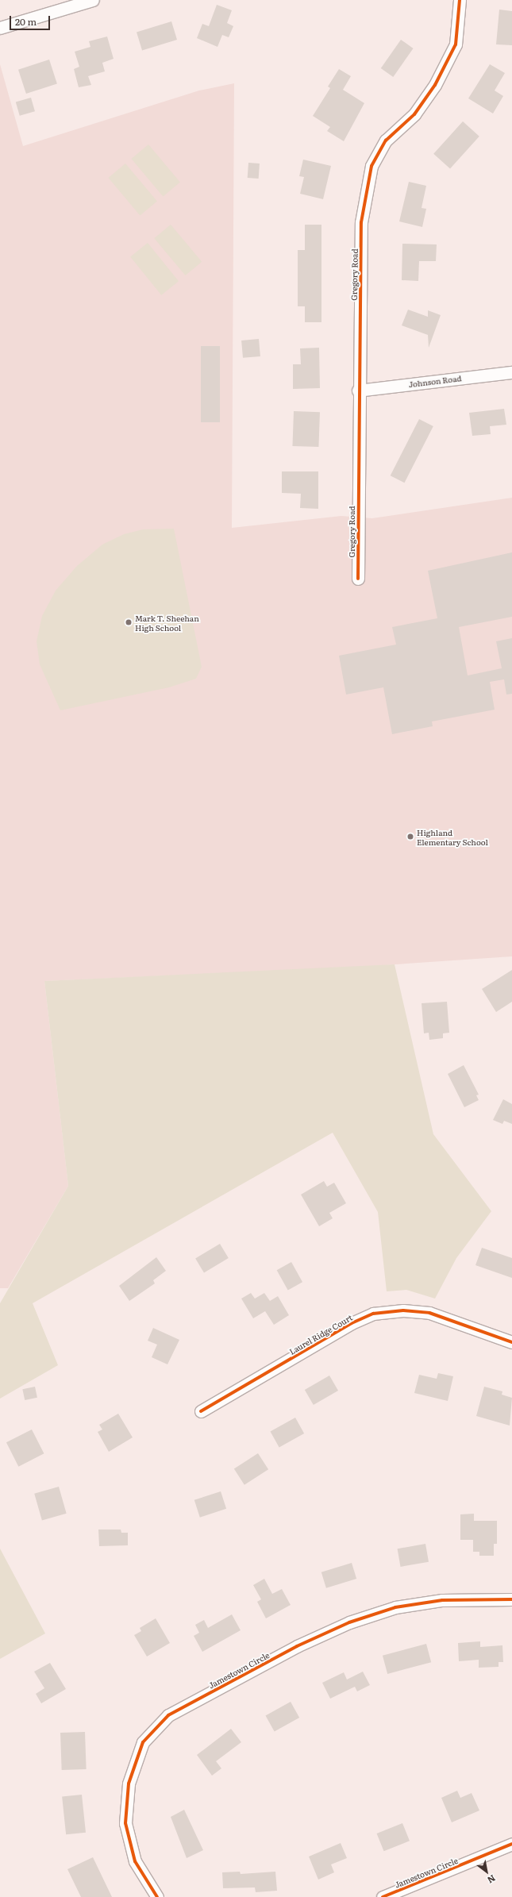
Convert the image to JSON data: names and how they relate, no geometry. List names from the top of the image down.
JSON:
{
  "streets": {
    "street": [
      "Gregory Road",
      "Johnson Road",
      "Laurel Ridge Court",
      "Jamestown Circle"
    ]
  },
  "crossings": [
    ["Gregory Road", "Johnson Road"]
  ],
  "places": ["Mark T. Sheehan High School", "Highland Elementary School"],
  "scale_bar": "20 m",
  "north": "bottom right"
}
